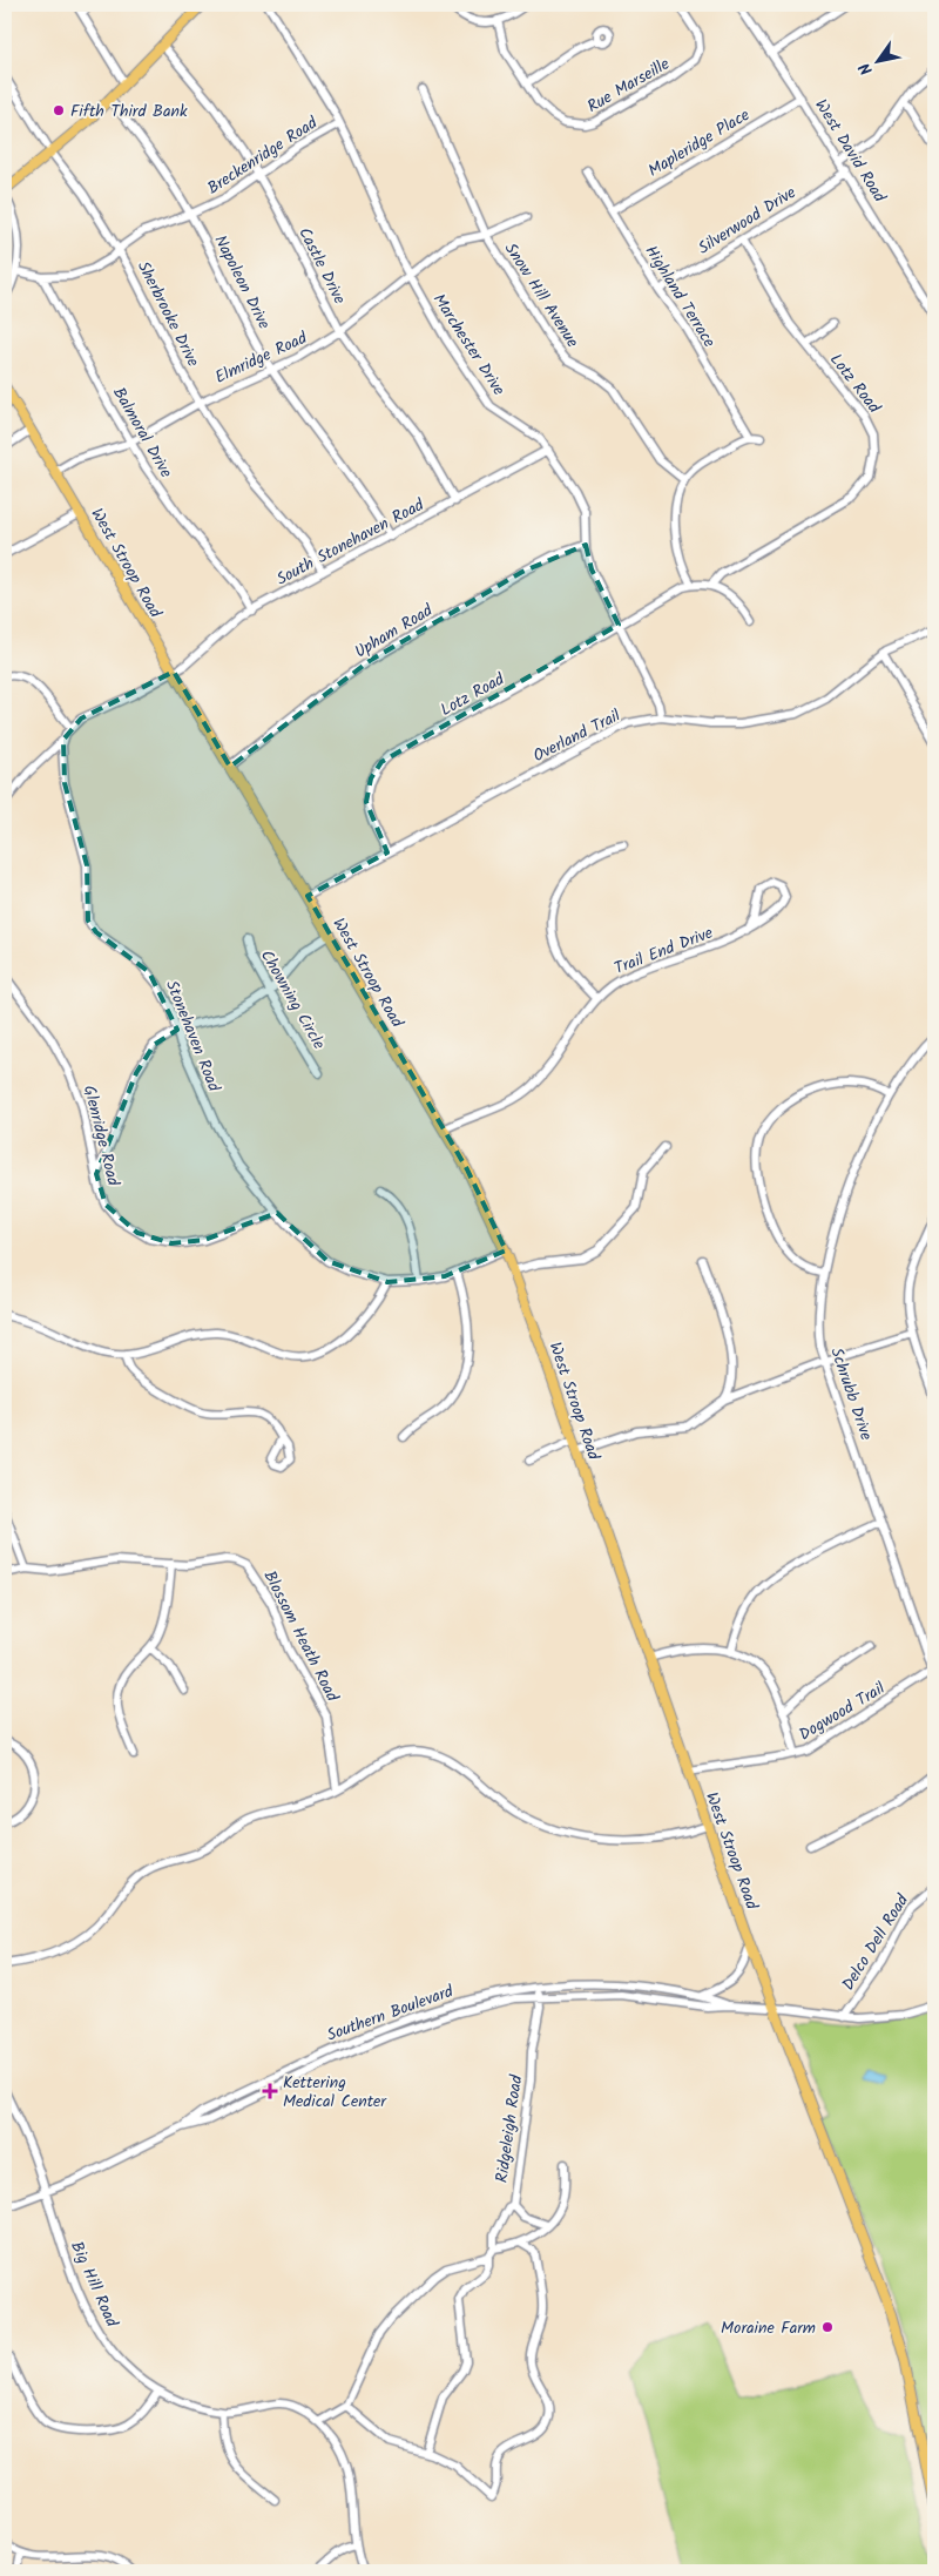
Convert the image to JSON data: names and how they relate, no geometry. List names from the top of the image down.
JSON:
{
  "streets": {
    "main road": ["West Stroop Road"],
    "street": [
      "Rue Marseille",
      "Mapleridge Place",
      "West David Road",
      "Breckenridge Road",
      "Silverwood Drive",
      "Castle Drive",
      "Napoleon Drive",
      "Snow Hill Avenue",
      "Highland Terrace",
      "Sherbrooke Drive",
      "Marchester Drive",
      "Elmridge Road",
      "Lotz Road",
      "Balmoral Drive",
      "South Stonehaven Road",
      "Upham Road",
      "Overland Trail",
      "Trail End Drive",
      "Chowning Circle",
      "Stonehaven Road",
      "Glenridge Road",
      "Schrubb Drive",
      "Blossom Heath Road",
      "Dogwood Trail",
      "Delco Dell Road",
      "Southern Boulevard",
      "Ridgeleigh Road",
      "Big Hill Road"
    ]
  },
  "crossings": [
    ["Mapleridge Place", "West David Road"],
    ["Mapleridge Place", "Highland Terrace"],
    ["West David Road", "Silverwood Drive"],
    ["Breckenridge Road", "Castle Drive"],
    ["Breckenridge Road", "Napoleon Drive"],
    ["Breckenridge Road", "Sherbrooke Drive"],
    ["Breckenridge Road", "Marchester Drive"],
    ["Breckenridge Road", "Balmoral Drive"],
    ["Silverwood Drive", "Highland Terrace"],
    ["Silverwood Drive", "Lotz Road"],
    ["Castle Drive", "Elmridge Road"],
    ["Castle Drive", "South Stonehaven Road"],
    ["Napoleon Drive", "Elmridge Road"],
    ["Napoleon Drive", "South Stonehaven Road"],
    ["Snow Hill Avenue", "Elmridge Road"],
    ["Sherbrooke Drive", "Elmridge Road"],
    ["Sherbrooke Drive", "South Stonehaven Road"],
    ["Marchester Drive", "Elmridge Road"],
    ["Marchester Drive", "Lotz Road"],
    ["Marchester Drive", "South Stonehaven Road"],
    ["Marchester Drive", "Upham Road"],
    ["Marchester Drive", "Overland Trail"],
    ["Elmridge Road", "Balmoral Drive"],
    ["Elmridge Road", "West Stroop Road"],
    ["Lotz Road", "Overland Trail"],
    ["Balmoral Drive", "South Stonehaven Road"],
    ["South Stonehaven Road", "West Stroop Road"],
    ["West Stroop Road", "Upham Road"],
    ["West Stroop Road", "Overland Trail"],
    ["West Stroop Road", "Trail End Drive"],
    ["West Stroop Road", "Stonehaven Road"],
    ["West Stroop Road", "Dogwood Trail"],
    ["West Stroop Road", "Southern Boulevard"],
    ["Stonehaven Road", "Glenridge Road"],
    ["Schrubb Drive", "Dogwood Trail"],
    ["Delco Dell Road", "Southern Boulevard"],
    ["Southern Boulevard", "Ridgeleigh Road"],
    ["Southern Boulevard", "Big Hill Road"]
  ],
  "places": {
    "other": ["Fifth Third Bank", "Moraine Farm"],
    "health": ["Kettering Medical Center"]
  },
  "north": "bottom left"
}
